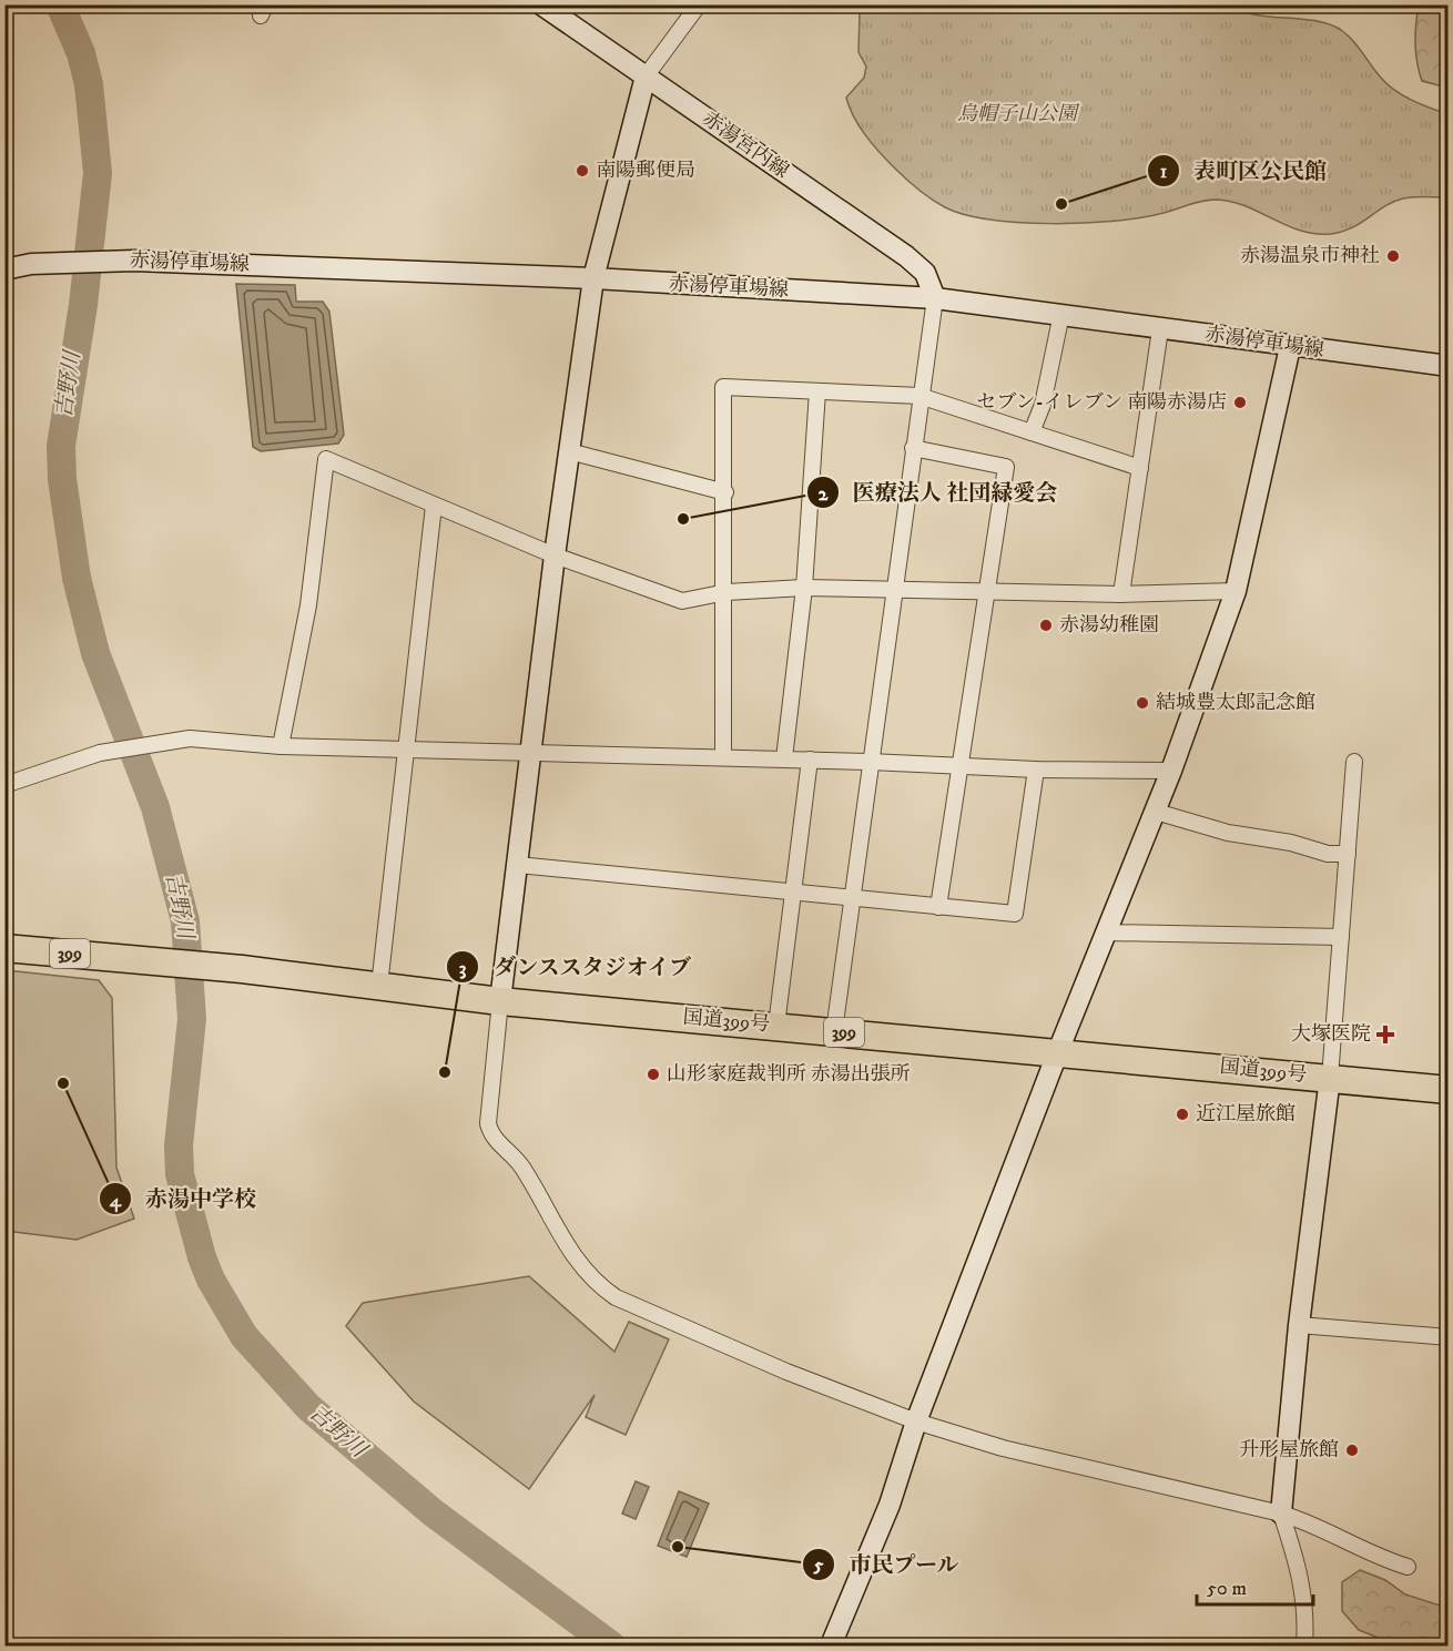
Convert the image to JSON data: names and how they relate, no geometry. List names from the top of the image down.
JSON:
{
  "streets": {
    "highway": ["399", "国道399号"],
    "street": ["赤湯宮内線", "赤湯停車場線"]
  },
  "crossings": [
    ["赤湯宮内線", "赤湯停車場線"]
  ],
  "water": ["吉野川"],
  "parks": ["烏帽子山公園"],
  "places": {
    "other": [
      "南陽郵便局",
      "表町区公民館",
      "赤湯温泉市神社",
      "セブン-イレブン 南陽赤湯店",
      "医療法人 社団緑愛会",
      "赤湯幼稚園",
      "結城豊太郎記念館",
      "ダンススタジオイブ",
      "山形家庭裁判所 赤湯出張所",
      "赤湯中学校",
      "近江屋旅館",
      "升形屋旅館",
      "市民プール"
    ],
    "health": ["大塚医院"]
  },
  "scale_bar": "50 m"
}
